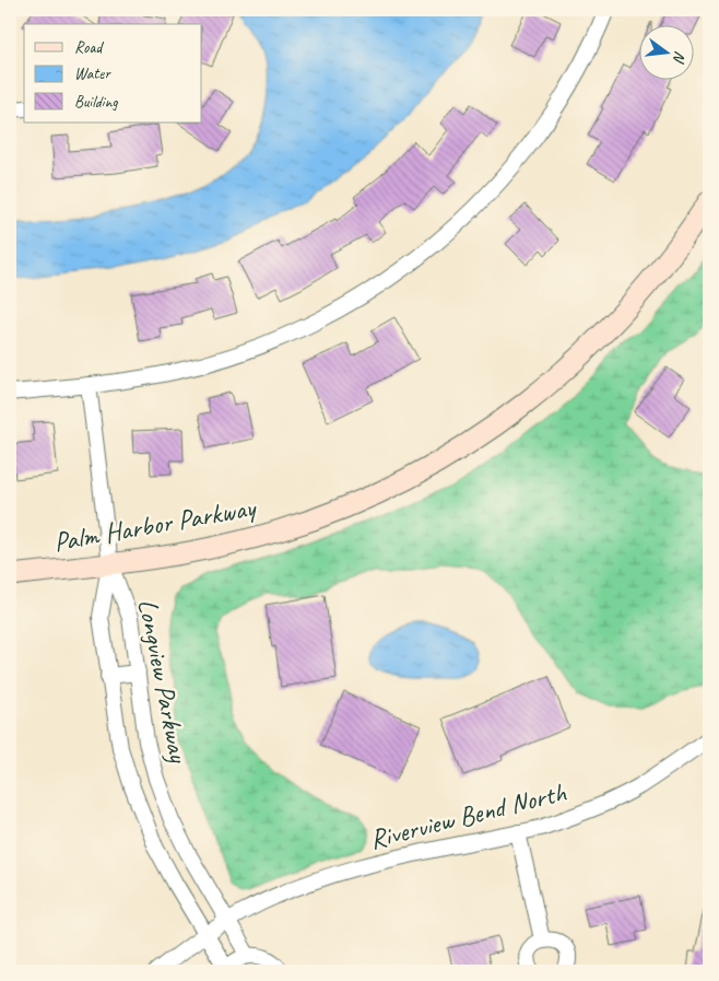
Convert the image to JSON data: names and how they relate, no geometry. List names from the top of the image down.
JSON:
{
  "streets": {
    "street": ["Palm Harbor Parkway", "Longview Parkway", "Riverview Bend North"]
  },
  "crossings": [
    ["Palm Harbor Parkway", "Longview Parkway"],
    ["Longview Parkway", "Riverview Bend North"]
  ],
  "legend": ["Road", "Water", "Building"],
  "north": "right"
}
